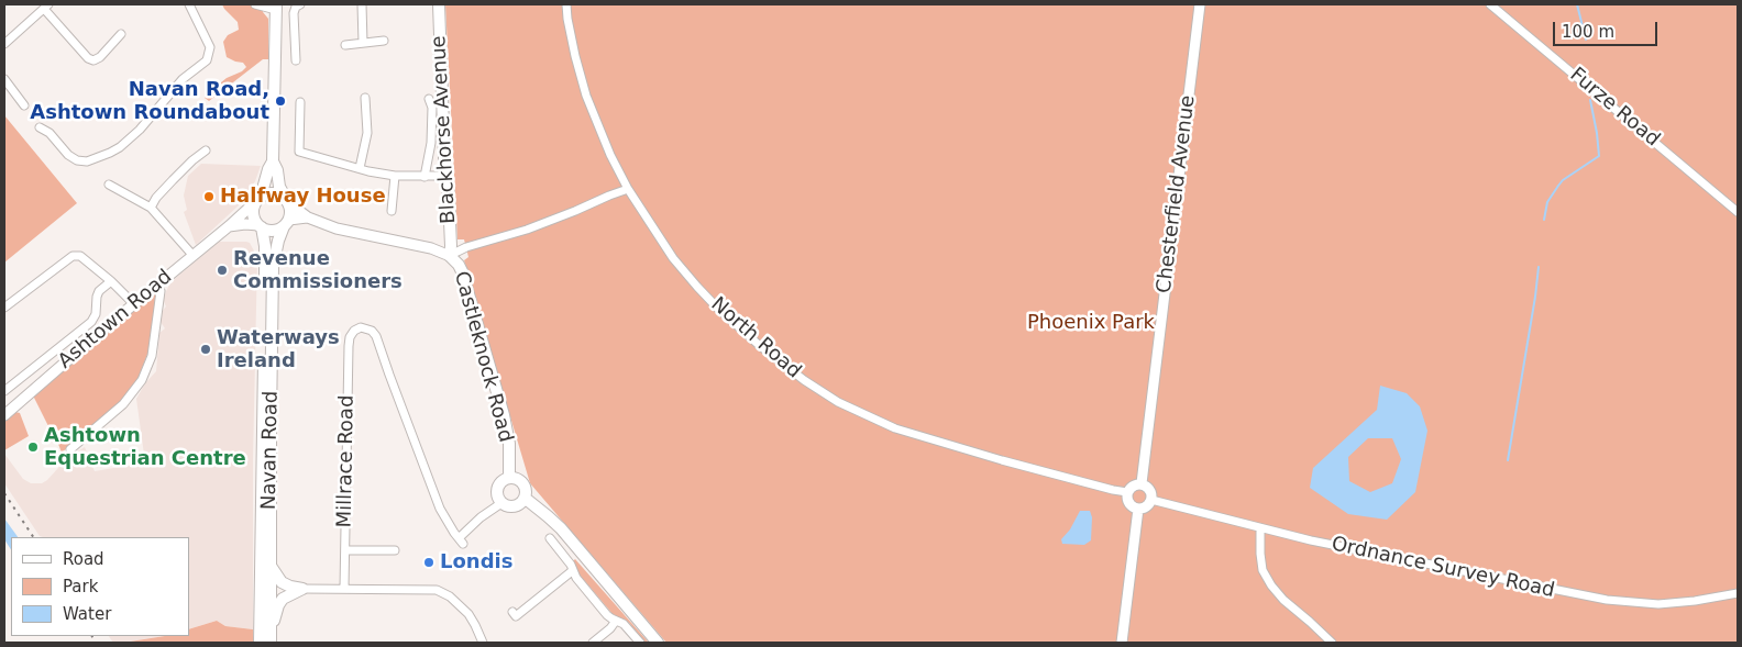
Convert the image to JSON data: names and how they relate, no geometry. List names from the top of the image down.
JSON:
{
  "streets": {
    "main road": ["Blackhorse Avenue", "Castleknock Road", "Navan Road"],
    "street": [
      "Furze Road",
      "Chesterfield Avenue",
      "Ashtown Road",
      "North Road",
      "Millrace Road",
      "Ordnance Survey Road"
    ]
  },
  "crossings": [
    ["Blackhorse Avenue", "Castleknock Road"],
    ["Chesterfield Avenue", "North Road"],
    ["Chesterfield Avenue", "Ordnance Survey Road"],
    ["Ashtown Road", "Castleknock Road"],
    ["Ashtown Road", "Navan Road"],
    ["North Road", "Ordnance Survey Road"],
    ["Castleknock Road", "Navan Road"],
    ["Castleknock Road", "Millrace Road"]
  ],
  "parks": ["Phoenix Park"],
  "places": [
    "Navan Road, Ashtown Roundabout",
    "Halfway House",
    "Revenue Commissioners",
    "Waterways Ireland",
    "Ashtown Equestrian Centre",
    "Londis"
  ],
  "legend": ["Road", "Park", "Water"],
  "scale_bar": "100 m"
}
